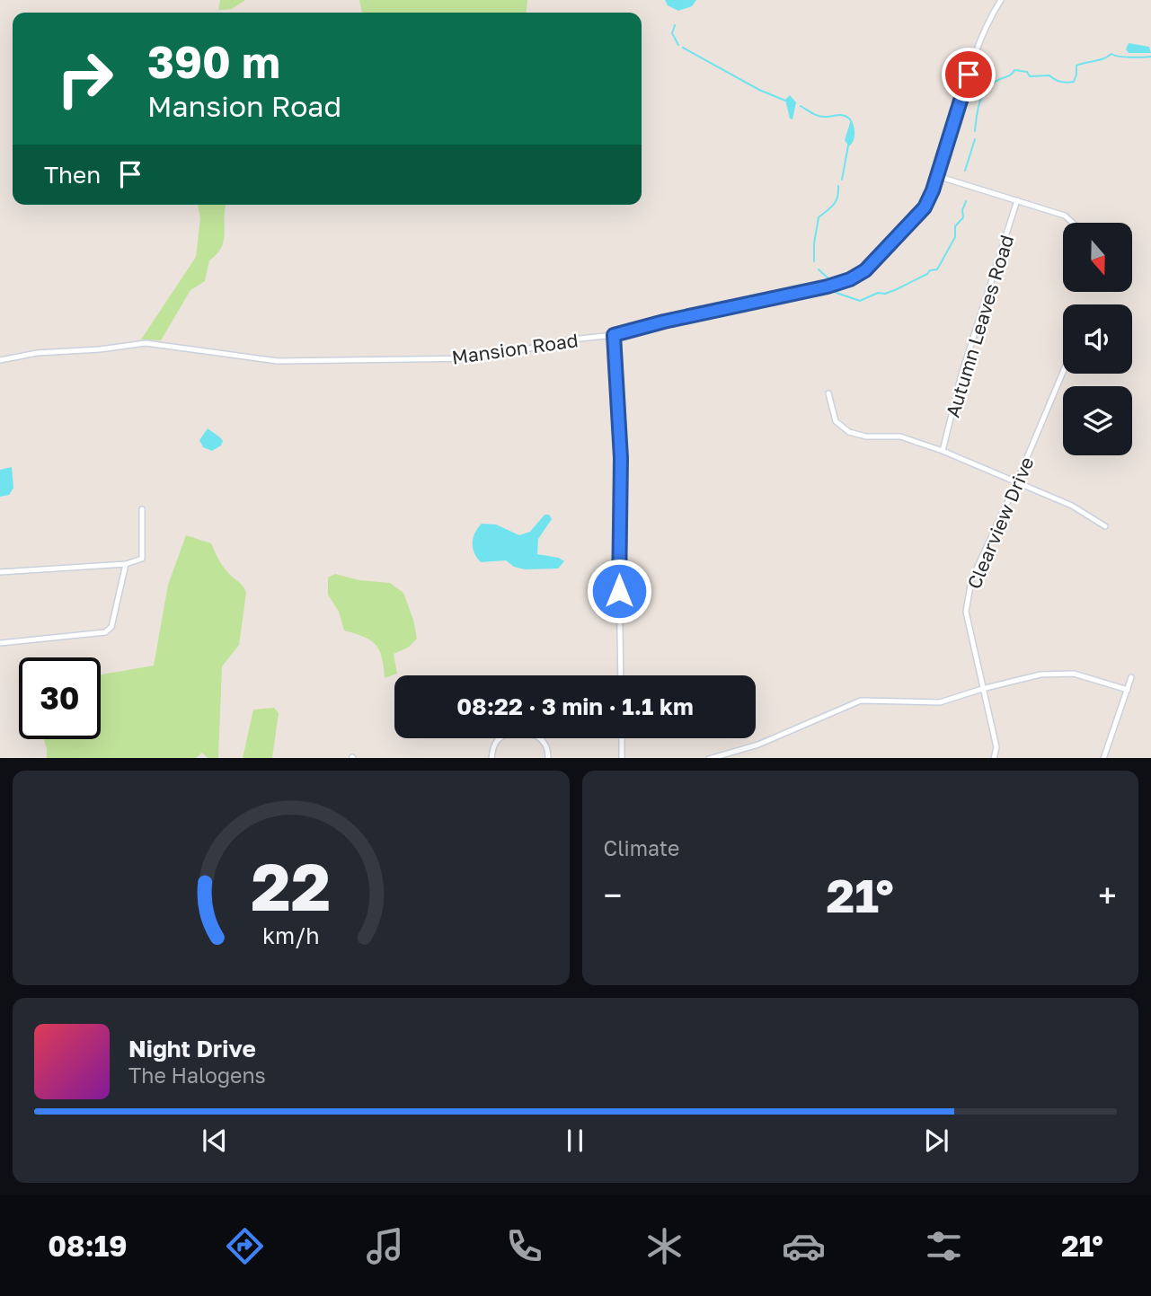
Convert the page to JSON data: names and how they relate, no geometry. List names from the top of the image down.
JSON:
{
  "streets": {
    "street": ["Autumn Leaves Road", "Mansion Road", "Clearview Drive"]
  },
  "north": "bottom",
  "page": {
    "turn": ["390 m", "Mansion Road"],
    "then": "Then",
    "limit": "30",
    "trip": "08:22 · 3 min · 1.1 km",
    "tile": "Climate",
    "heat": ["−", "21°", "+"],
    "song": ["Night Drive", "The Halogens"],
    "tabs": ["08:19", "21°"],
    "gauge": ["22", "km/h"]
  }
}
